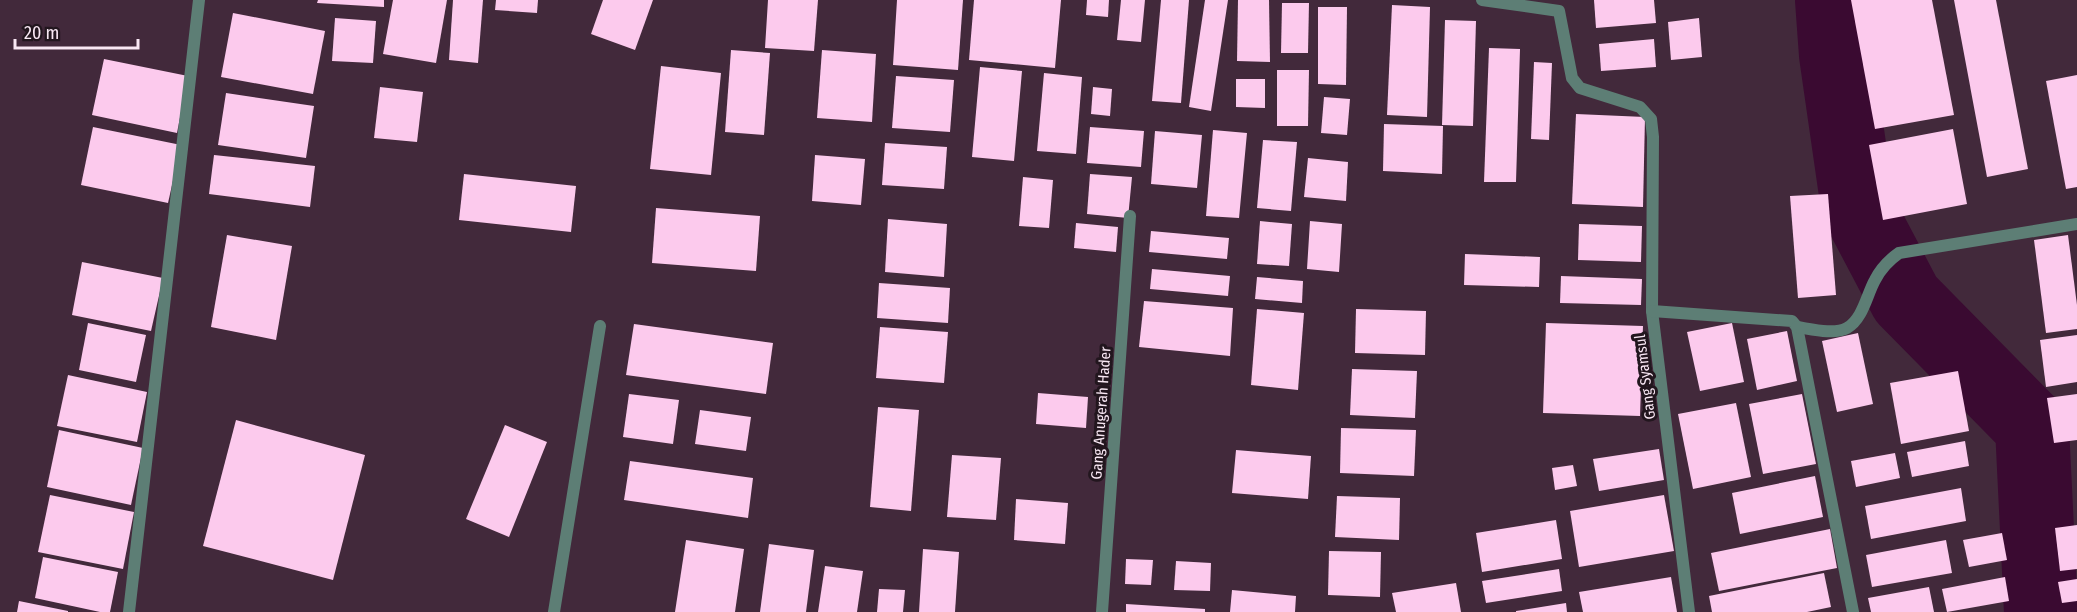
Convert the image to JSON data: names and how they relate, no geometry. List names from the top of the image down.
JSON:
{
  "streets": {
    "street": ["Gang Syamsul", "Gang Anugerah Hader"]
  },
  "scale_bar": "20 m"
}
